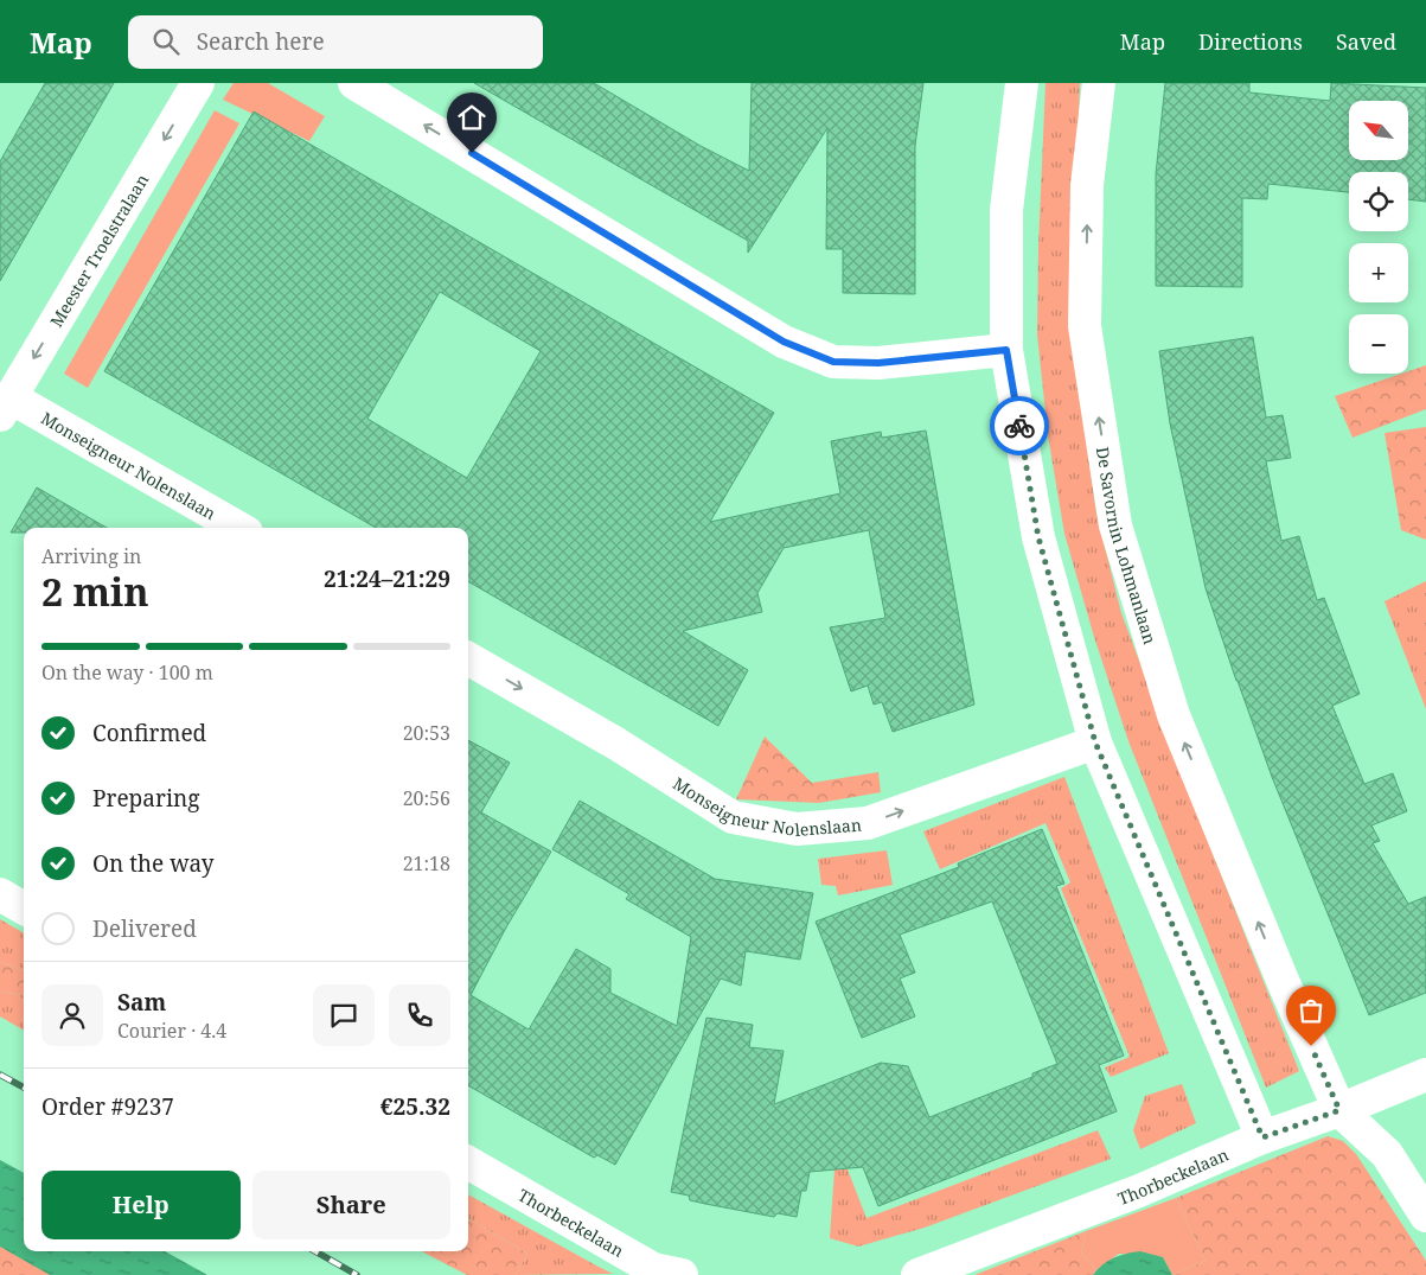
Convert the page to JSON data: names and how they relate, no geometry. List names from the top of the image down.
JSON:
{
  "streets": {
    "street": [
      "Meester Troelstralaan",
      "Monseigneur Nolenslaan",
      "De Savornin Lohmanlaan",
      "Thorbeckelaan"
    ]
  },
  "crossings": [
    ["Meester Troelstralaan", "Monseigneur Nolenslaan"],
    ["De Savornin Lohmanlaan", "Thorbeckelaan"]
  ],
  "one_way": ["Meester Troelstralaan", "Monseigneur Nolenslaan"],
  "north": "top left",
  "page": {
    "header": "Map",
    "search": "Search here",
    "nav": ["Map", "Directions", "Saved"],
    "map_buttons": ["+", "−"],
    "heading": ["2 min", "Arriving in", "21:24–21:29"],
    "panel": [
      "Sam",
      "Courier · 4.4",
      "Order #9237",
      "€25.32"
    ],
    "bar": "On the way · 100 m",
    "list": [
      ["Confirmed", "20:53"],
      ["Preparing", "20:56"],
      ["On the way", "21:18"],
      "Delivered"
    ],
    "buttons": ["Help", "Share"]
  }
}
